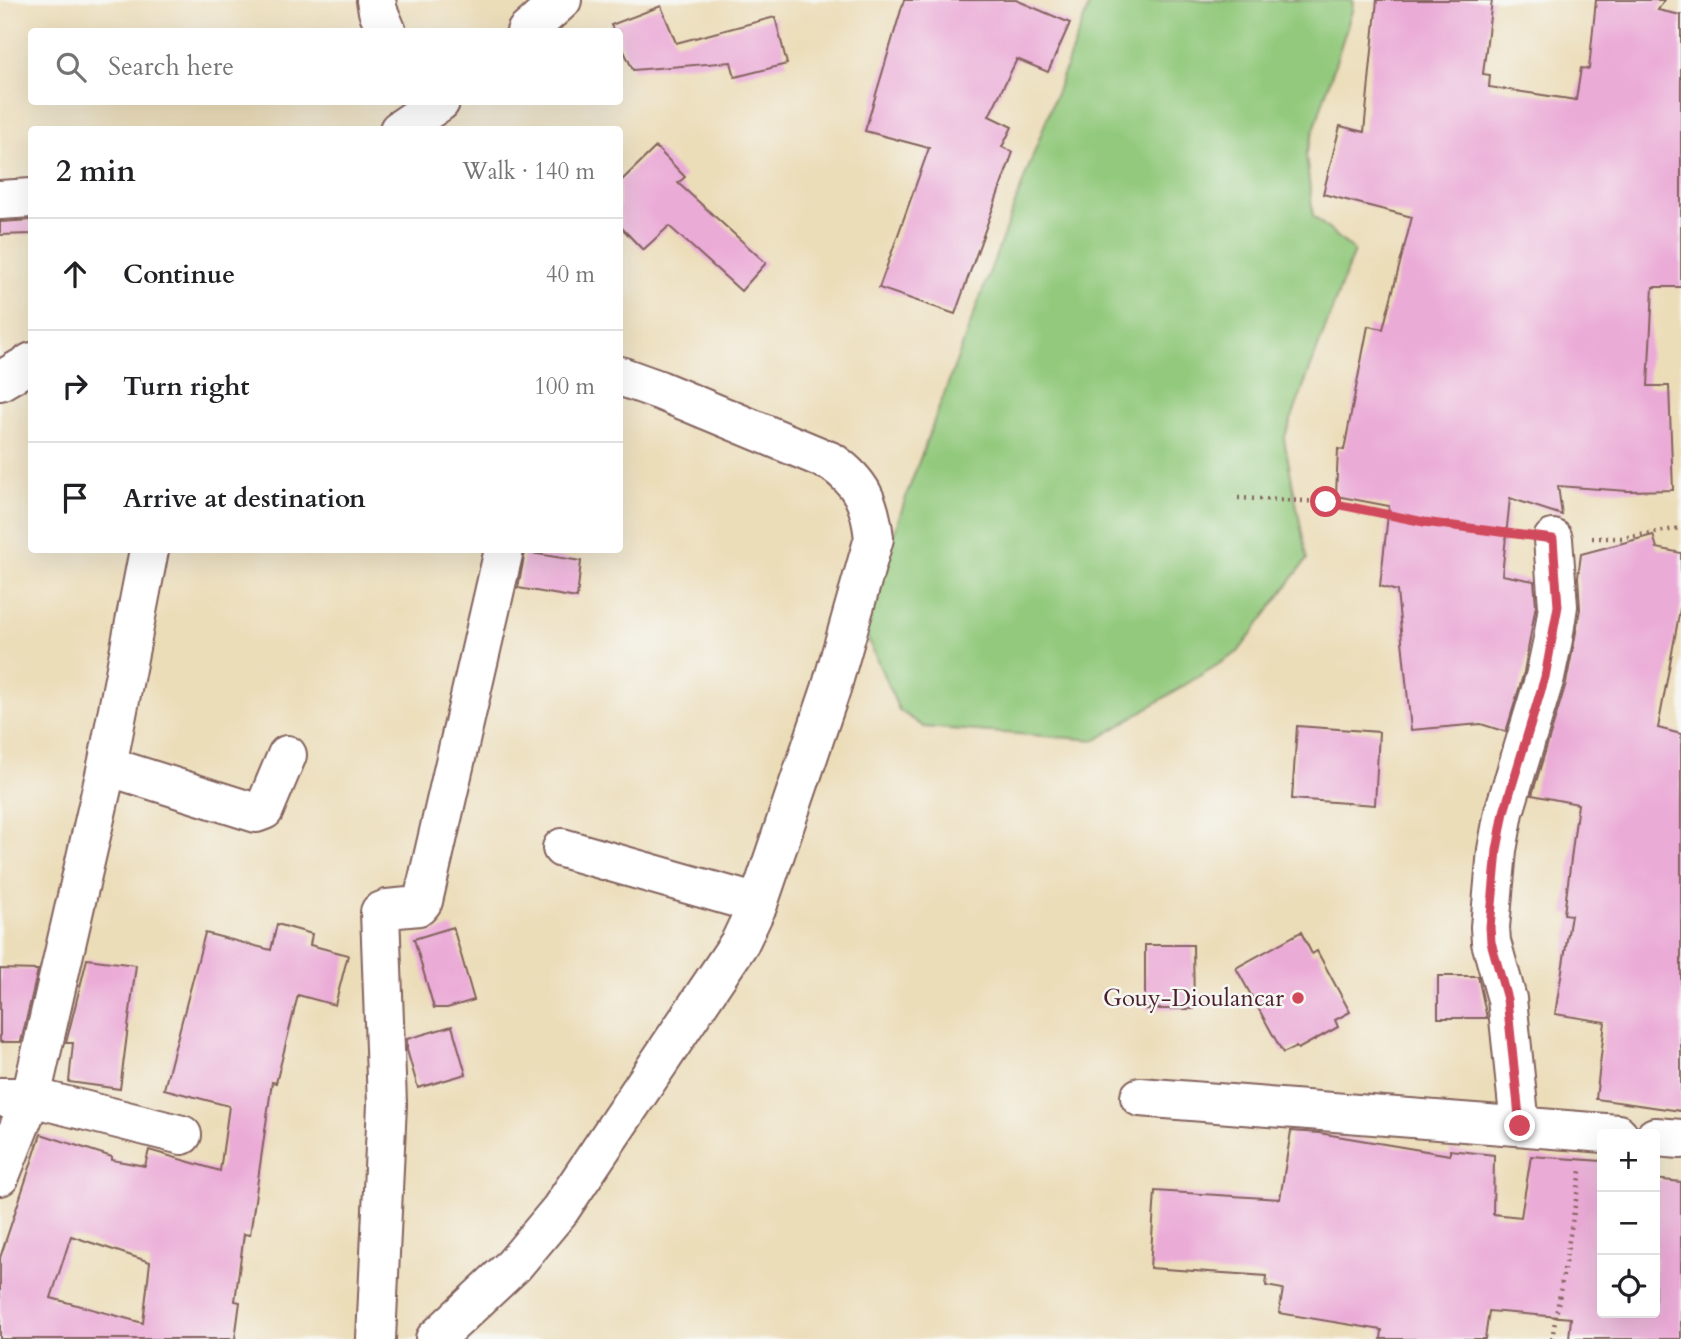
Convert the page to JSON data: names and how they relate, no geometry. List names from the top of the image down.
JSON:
{
  "places": ["Gouy-Dioulancar"],
  "page": {
    "search": "Search here",
    "heading": ["2 min", "Walk · 140 m"],
    "list": [
      ["Continue", "40 m"],
      ["Turn right", "100 m"],
      "Arrive at destination"
    ],
    "map_buttons": ["+", "−"]
  }
}
